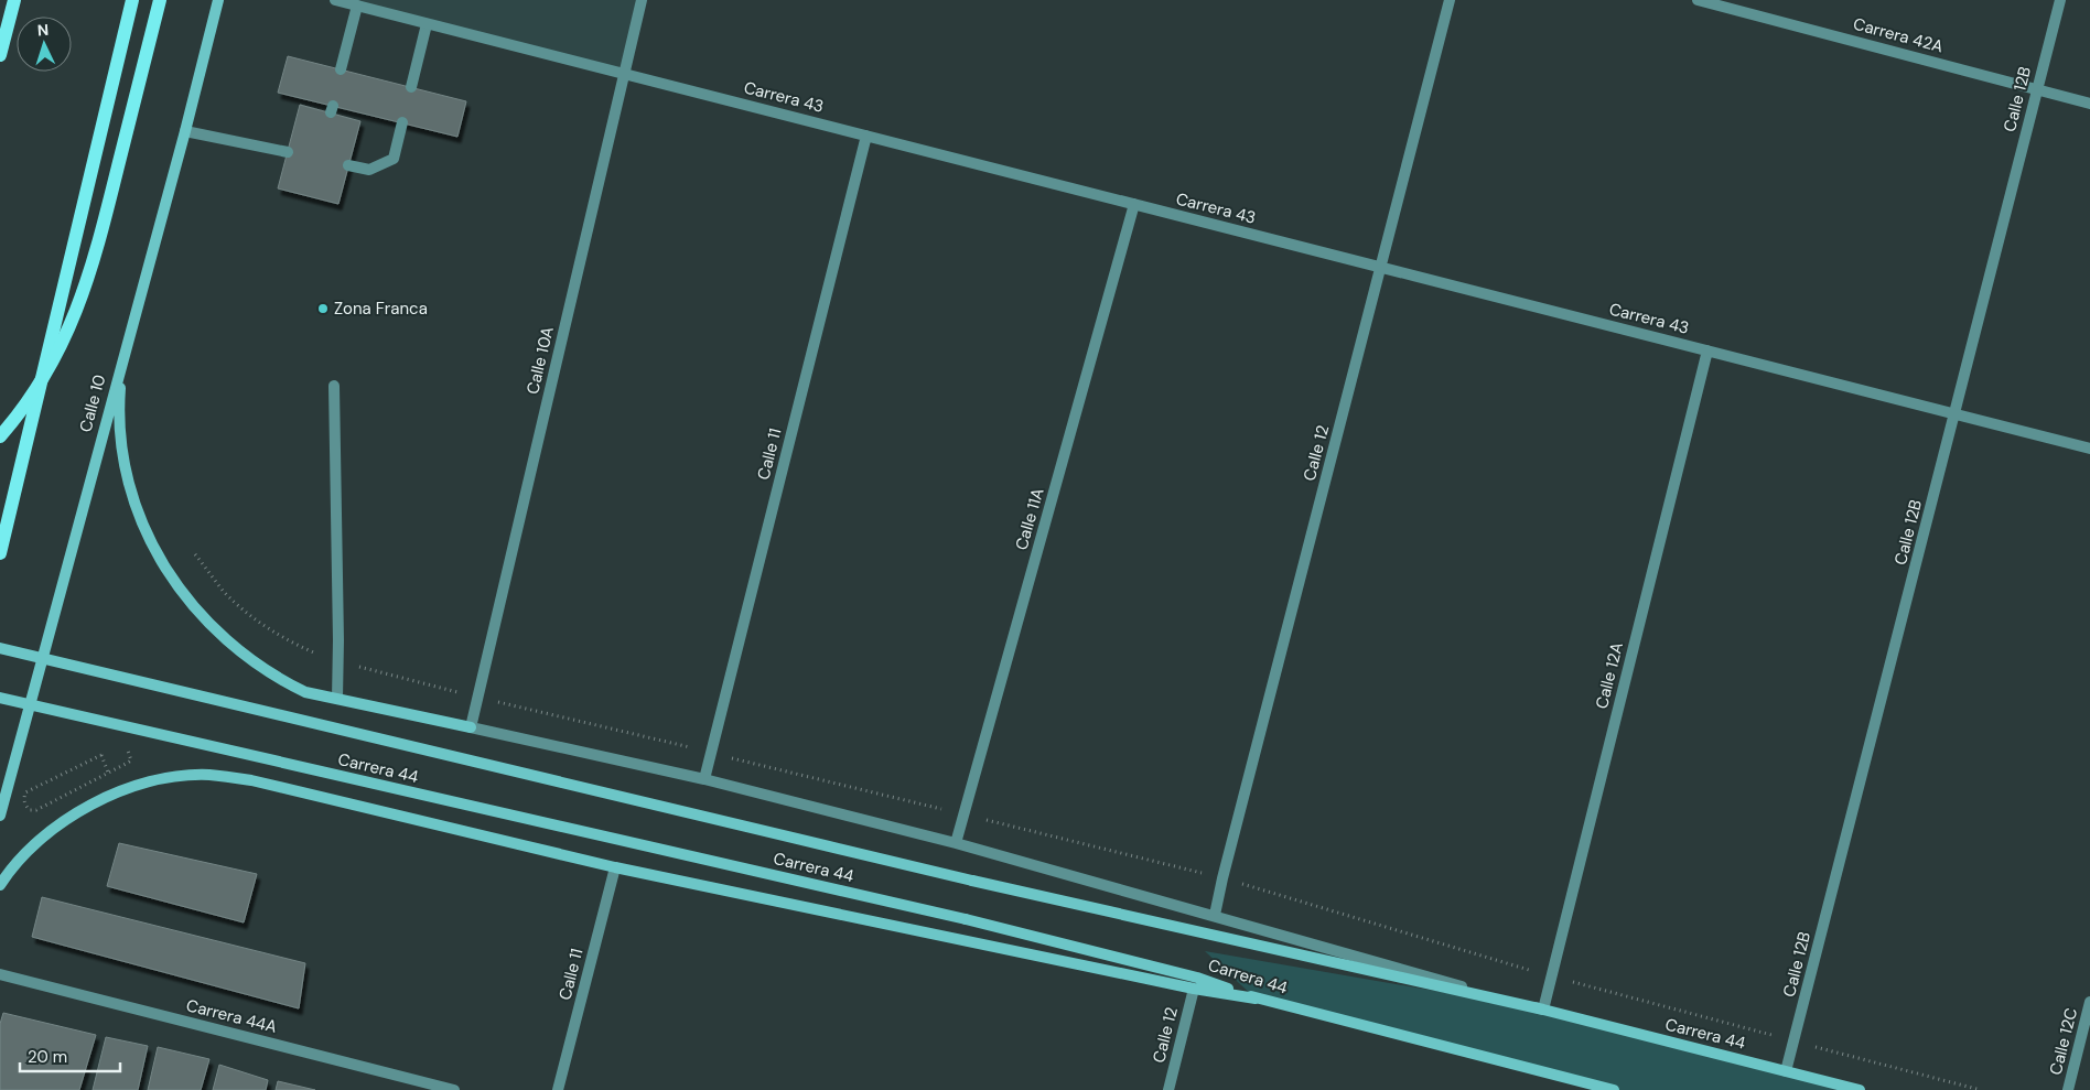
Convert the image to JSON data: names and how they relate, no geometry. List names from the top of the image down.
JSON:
{
  "streets": {
    "main road": ["Calle 10", "Carrera 44"],
    "street": [
      "Carrera 42A",
      "Carrera 43",
      "Calle 12B",
      "Calle 10A",
      "Calle 12",
      "Calle 11",
      "Calle 11A",
      "Calle 12A",
      "Carrera 44A",
      "Calle 12C"
    ]
  },
  "crossings": [
    ["Carrera 42A", "Calle 12B"],
    ["Carrera 43", "Calle 12B"],
    ["Carrera 43", "Calle 10A"],
    ["Carrera 43", "Calle 12"],
    ["Carrera 43", "Calle 11"],
    ["Carrera 43", "Calle 11A"],
    ["Carrera 43", "Calle 12A"],
    ["Calle 12B", "Carrera 44"],
    ["Calle 10A", "Carrera 44"],
    ["Calle 12", "Carrera 44"],
    ["Calle 11", "Carrera 44"],
    ["Calle 11A", "Carrera 44"],
    ["Calle 12A", "Carrera 44"]
  ],
  "places": ["Zona Franca"],
  "scale_bar": "20 m",
  "north": "top"
}
